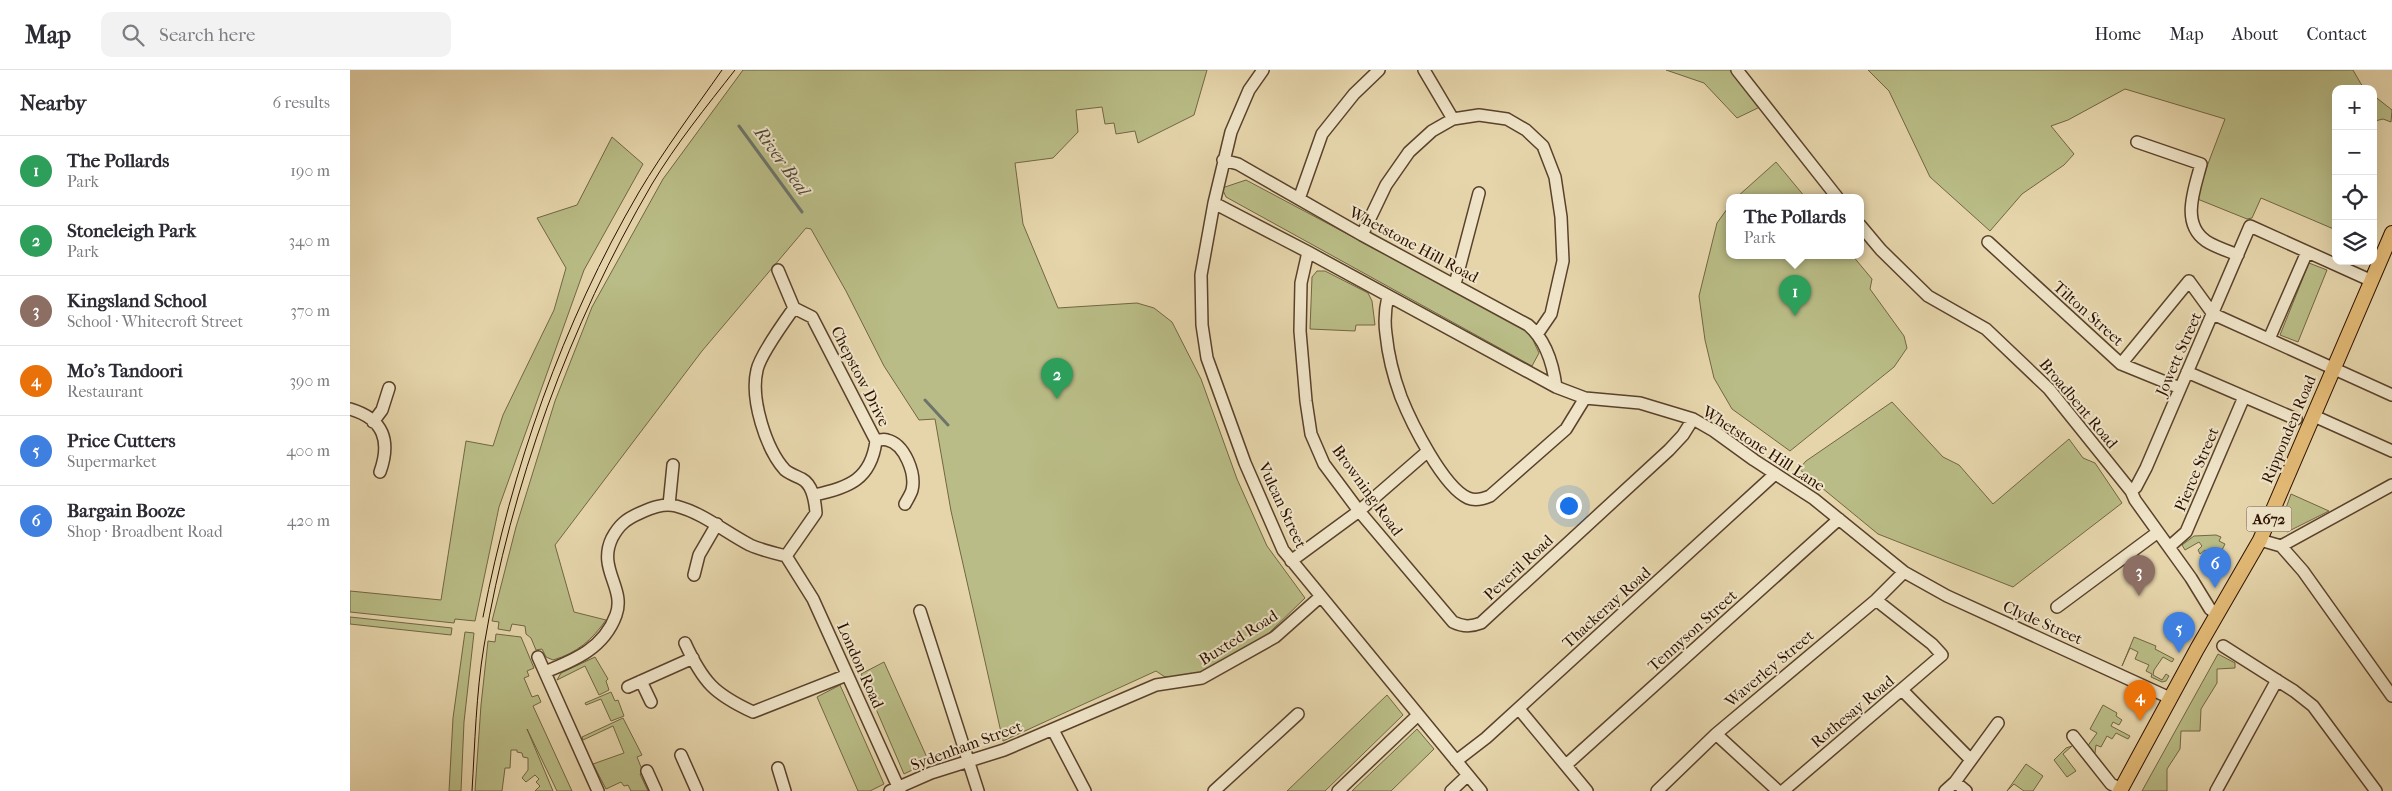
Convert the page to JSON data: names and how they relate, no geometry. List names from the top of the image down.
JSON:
{
  "streets": {
    "main road": ["Ripponden Road", "A672"],
    "street": [
      "Whetstone Hill Road",
      "Tilton Street",
      "Jowett Street",
      "Chepstow Drive",
      "Broadbent Road",
      "Whetstone Hill Lane",
      "Pierce Street",
      "Browning Road",
      "Vulcan Street",
      "Peveril Road",
      "Thackeray Road",
      "Clyde Street",
      "Tennyson Street",
      "Buxted Road",
      "London Road",
      "Waverley Street",
      "Rothesay Road",
      "Sydenham Street"
    ]
  },
  "crossings": [
    ["Whetstone Hill Road", "Vulcan Street"],
    ["Tilton Street", "Jowett Street"],
    ["Jowett Street", "Broadbent Road"],
    ["Broadbent Road", "Ripponden Road"],
    ["Broadbent Road", "Pierce Street"],
    ["Ripponden Road", "Clyde Street"],
    ["Whetstone Hill Lane", "Peveril Road"],
    ["Whetstone Hill Lane", "Thackeray Road"],
    ["Whetstone Hill Lane", "Clyde Street"],
    ["Whetstone Hill Lane", "Tennyson Street"],
    ["Whetstone Hill Lane", "Waverley Street"],
    ["Browning Road", "Peveril Road"],
    ["Vulcan Street", "Thackeray Road"],
    ["Vulcan Street", "Buxted Road"],
    ["Clyde Street", "Waverley Street"],
    ["Buxted Road", "Sydenham Street"],
    ["London Road", "Sydenham Street"],
    ["Waverley Street", "Rothesay Road"]
  ],
  "water": ["River Beal"],
  "page": {
    "header": "Map",
    "search": "Search here",
    "nav": [
      "Home",
      "Map",
      "About",
      "Contact"
    ],
    "heading": ["Nearby", "6 results"],
    "map_buttons": ["+", "−"],
    "list": [
      {
        "mark": "1",
        "name": "The Pollards",
        "note": "Park",
        "value": "190 m"
      },
      {
        "mark": "2",
        "name": "Stoneleigh Park",
        "note": "Park",
        "value": "340 m"
      },
      {
        "mark": "3",
        "name": "Kingsland School",
        "note": "School · Whitecroft Street",
        "value": "370 m"
      },
      {
        "mark": "4",
        "name": "Mo's Tandoori",
        "note": "Restaurant",
        "value": "390 m"
      },
      {
        "mark": "5",
        "name": "Price Cutters",
        "note": "Supermarket",
        "value": "400 m"
      },
      {
        "mark": "6",
        "name": "Bargain Booze",
        "note": "Shop · Broadbent Road",
        "value": "420 m"
      }
    ],
    "popup": ["The Pollards", "Park"],
    "pins": [
      "1",
      "2",
      "6",
      "3",
      "5",
      "4"
    ]
  }
}
